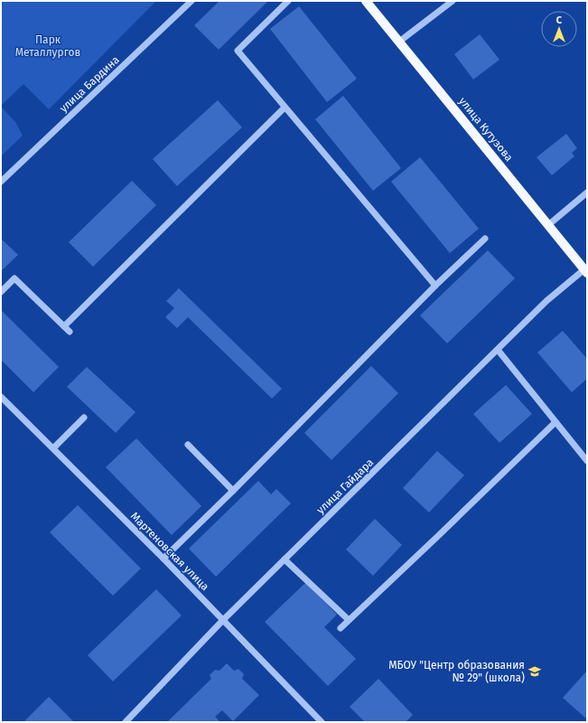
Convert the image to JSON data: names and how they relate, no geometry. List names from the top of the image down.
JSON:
{
  "streets": {
    "main road": ["улица Кутузова"],
    "street": ["улица Бардина", "улица Гайдара", "Мартеновская улица"]
  },
  "crossings": [
    ["улица Кутузова", "улица Гайдара"],
    ["улица Гайдара", "Мартеновская улица"]
  ],
  "parks": ["Парк Металлургов"],
  "places": {
    "school or university": ["МБОУ \"Центр образования № 29\" (школа)"]
  },
  "north": "top"
}
